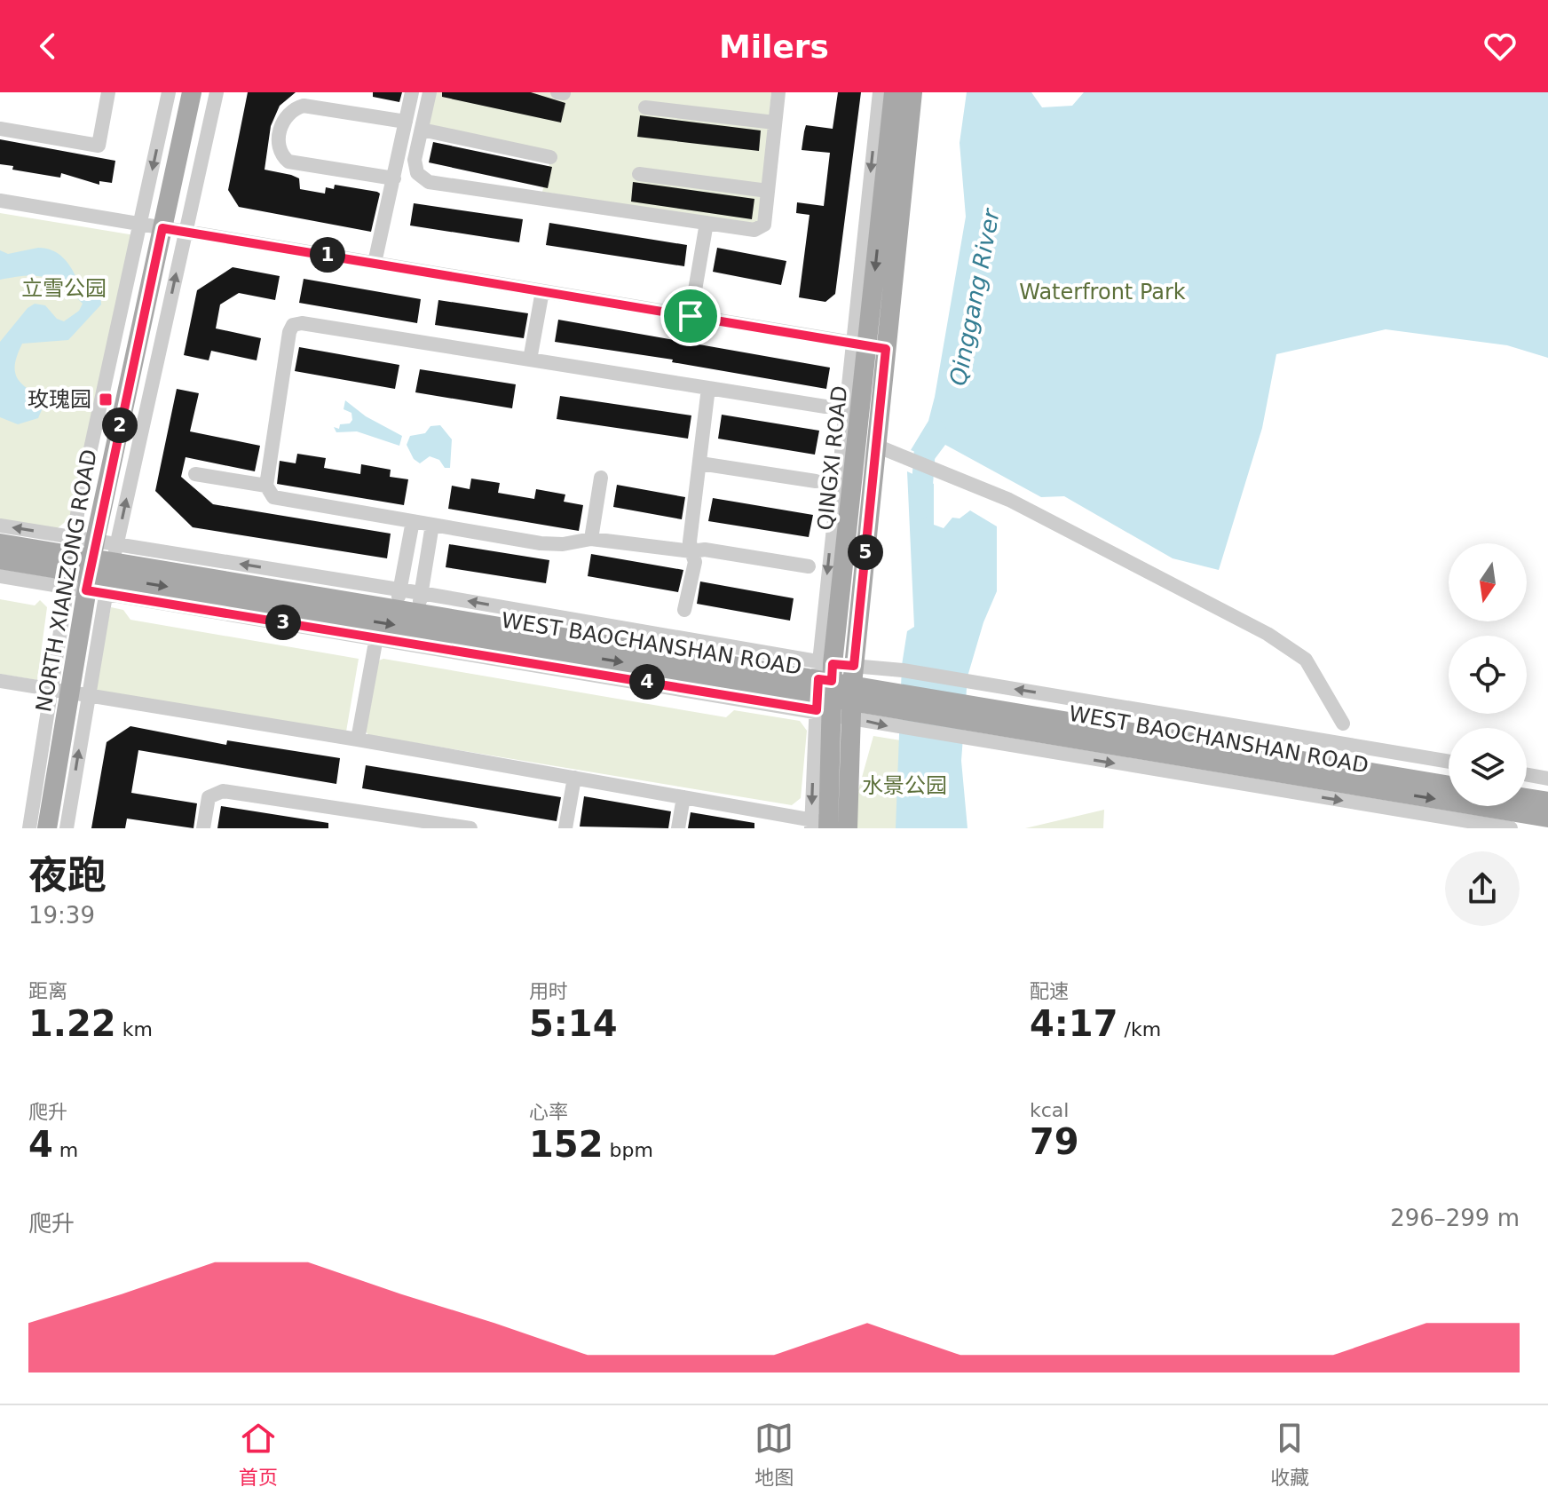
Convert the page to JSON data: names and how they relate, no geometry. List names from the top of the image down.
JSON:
{
  "streets": {
    "main road": ["QINGXI ROAD", "NORTH XIANZONG ROAD", "WEST BAOCHANSHAN ROAD"]
  },
  "crossings": [
    ["QINGXI ROAD", "WEST BAOCHANSHAN ROAD"],
    ["NORTH XIANZONG ROAD", "WEST BAOCHANSHAN ROAD"]
  ],
  "water": ["Qinggang River"],
  "parks": ["立雪公园", "Waterfront Park", "水景公园"],
  "places": {
    "transit": ["玫瑰园"]
  },
  "north": "bottom",
  "page": {
    "header": "Milers",
    "pins": [
      "1",
      "2",
      "5",
      "3",
      "4"
    ],
    "heading": ["夜跑", "19:39"],
    "stats": [
      ["距离", "1.22 km"],
      ["用时", "5:14"],
      ["配速", "4:17 /km"],
      ["爬升", "4 m"],
      ["心率", "152 bpm"],
      ["kcal", "79"]
    ],
    "chart": ["爬升", "296–299 m"],
    "tabs": ["首页", "地图", "收藏"]
  }
}
